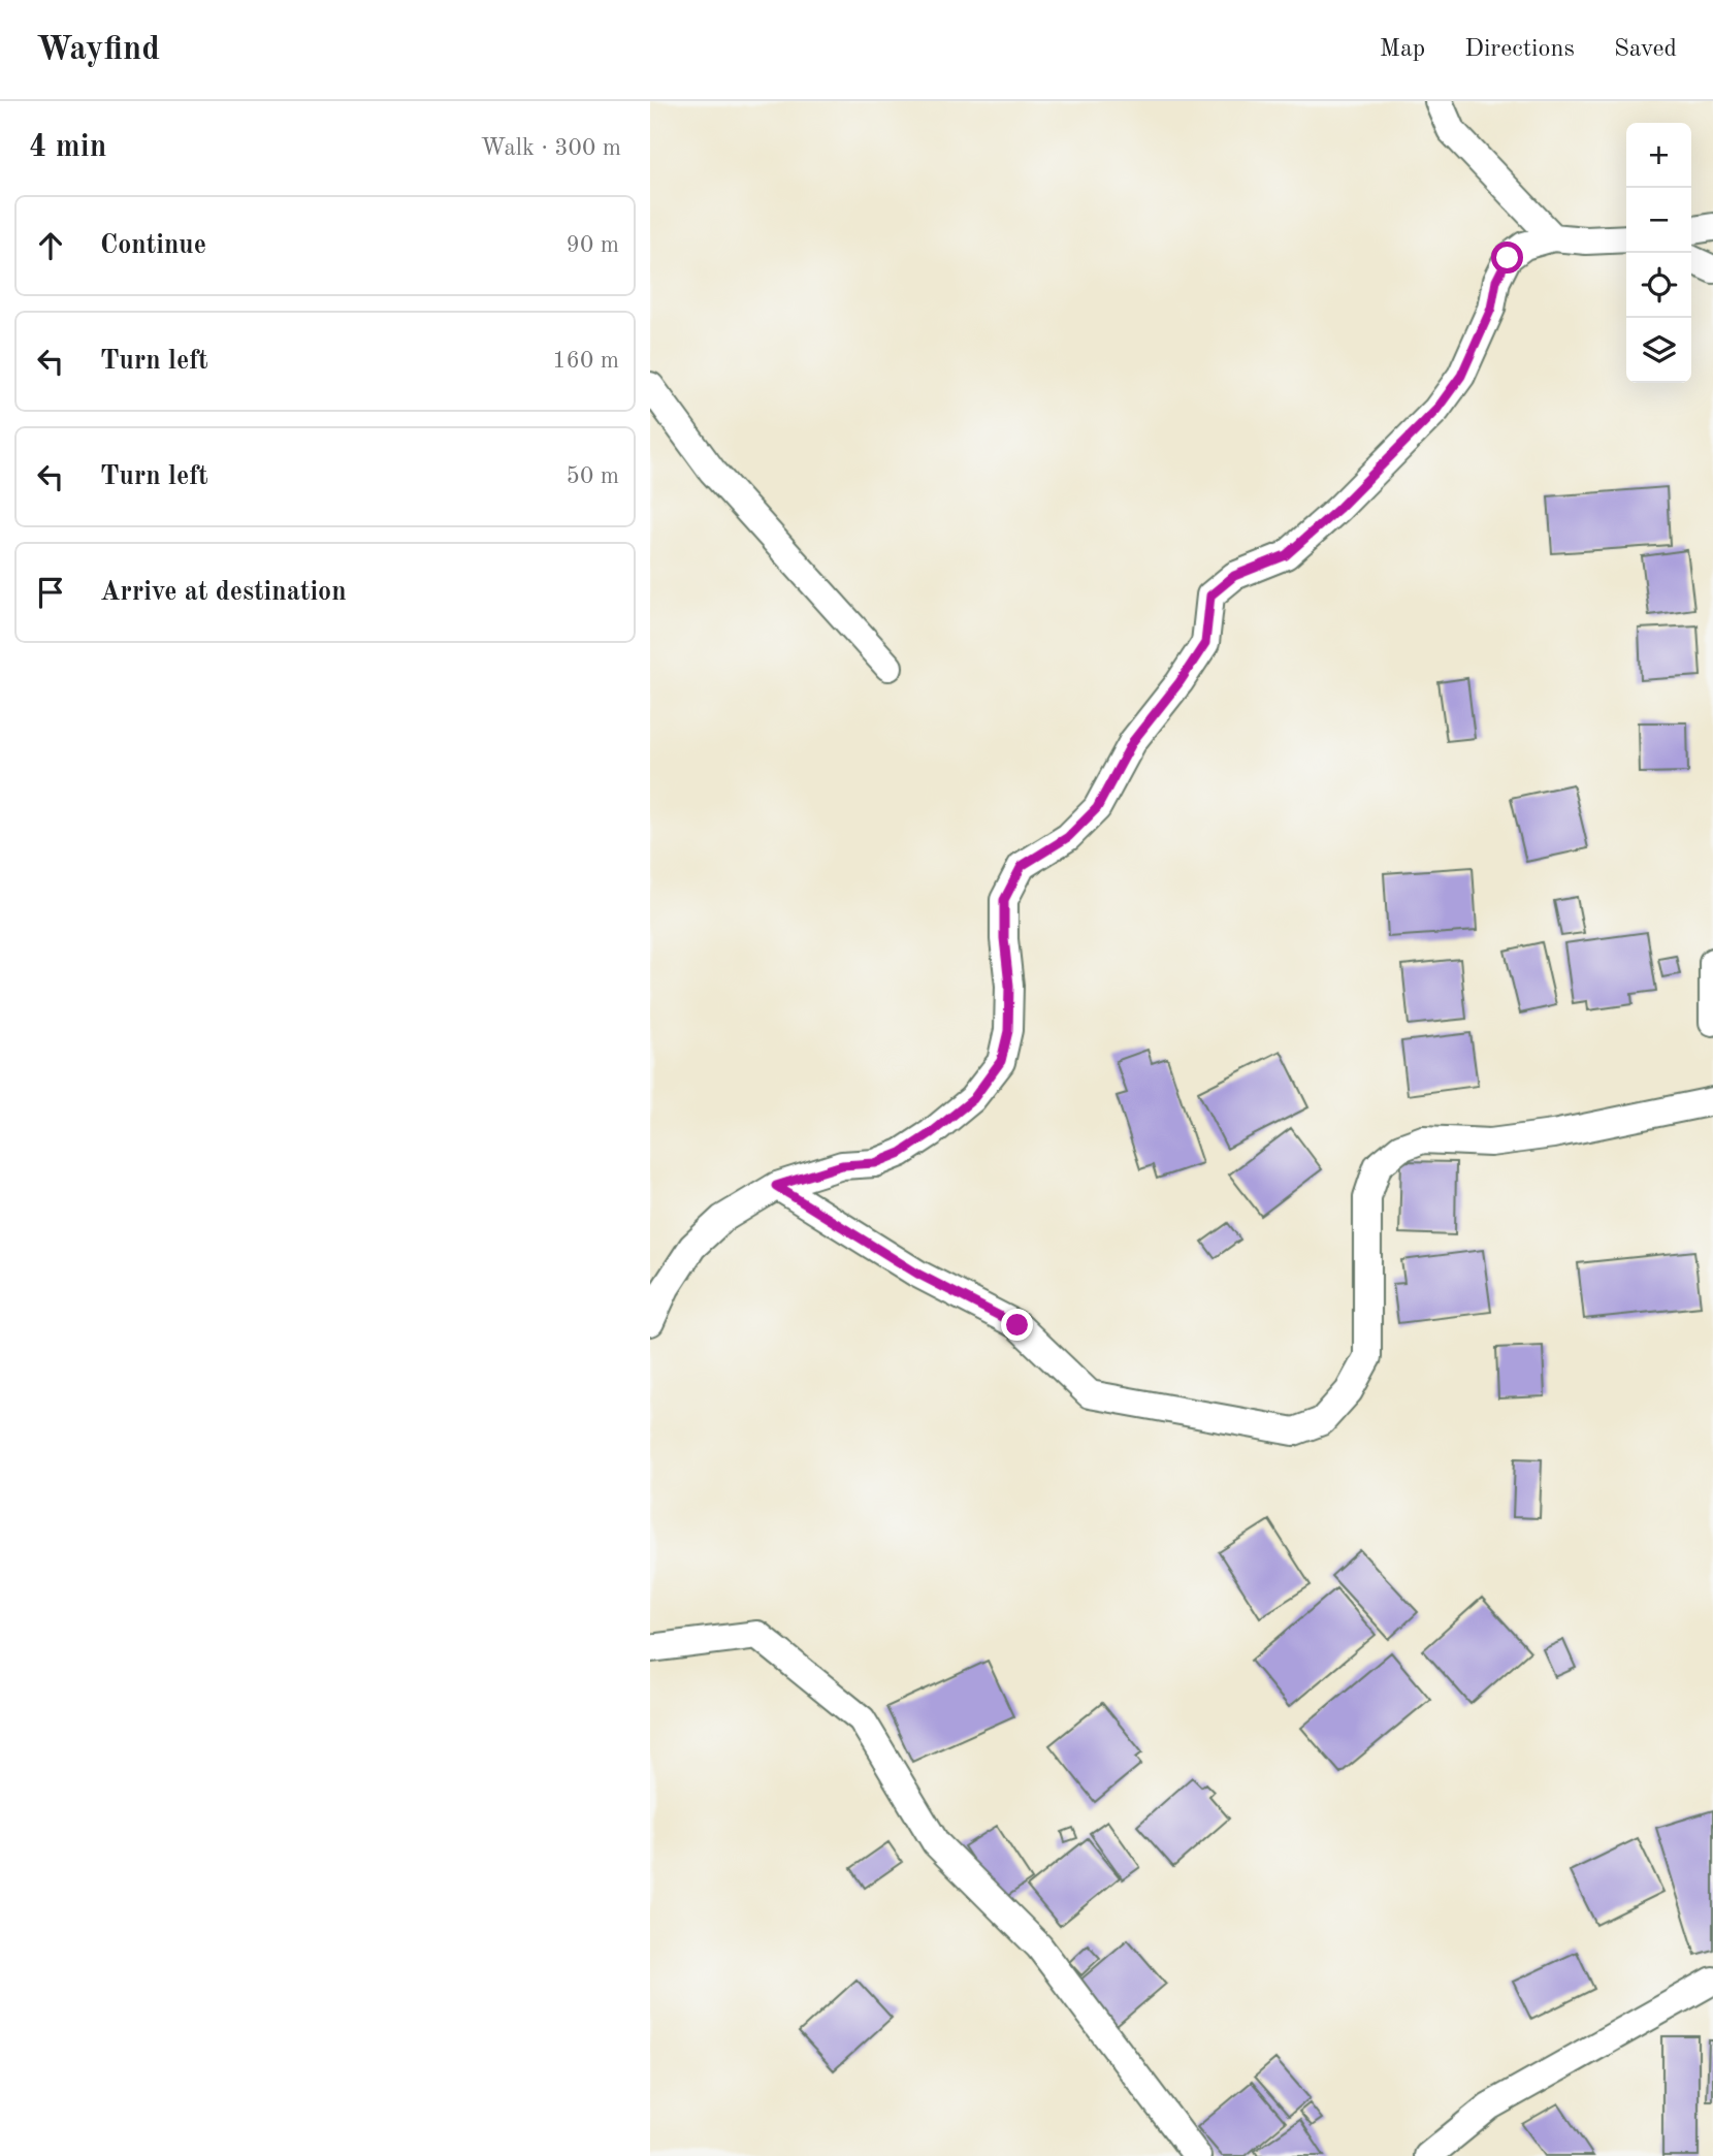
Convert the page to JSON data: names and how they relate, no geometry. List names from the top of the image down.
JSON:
{
  "page": {
    "header": "Wayfind",
    "nav": ["Map", "Directions", "Saved"],
    "heading": ["4 min", "Walk · 300 m"],
    "map_buttons": ["+", "−"],
    "list": [
      ["Continue", "90 m"],
      ["Turn left", "160 m"],
      ["Turn left", "50 m"],
      "Arrive at destination"
    ]
  }
}
